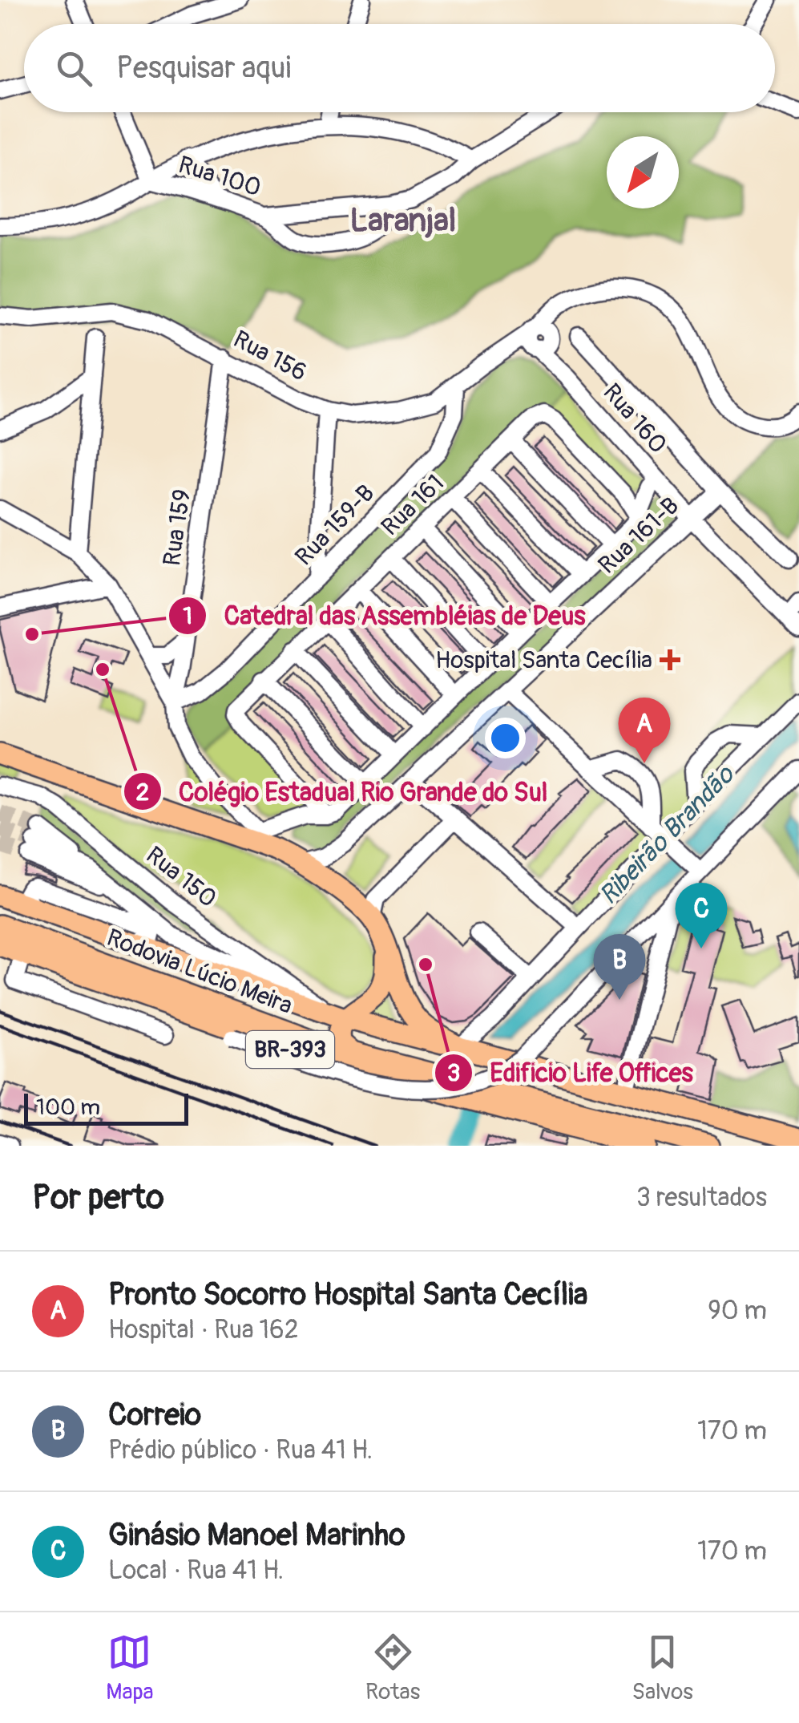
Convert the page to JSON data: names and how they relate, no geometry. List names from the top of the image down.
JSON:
{
  "streets": {
    "main road": ["Rodovia Lúcio Meira", "BR-393"],
    "street": [
      "Rua 100",
      "Rua 156",
      "Rua 160",
      "Rua 161",
      "Rua 159-B",
      "Rua 159",
      "Rua 161-B",
      "Rua 150"
    ]
  },
  "crossings": [
    ["Rua 156", "Rua 160"],
    ["Rua 156", "Rua 159-B"],
    ["Rua 156", "Rua 159"],
    ["Rua 160", "Rua 161-B"],
    ["Rua 159-B", "Rua 159"]
  ],
  "districts": ["Laranjal"],
  "water": ["Ribeirão Brandão"],
  "places": {
    "other": ["Catedral das Assembléias de Deus", "Colégio Estadual Rio Grande do Sul", "Edificio Life Offices"],
    "health": ["Hospital Santa Cecília"]
  },
  "scale_bar": "100 m",
  "north": "bottom left",
  "page": {
    "search": "Pesquisar aqui",
    "pins": ["A", "C", "B"],
    "scale": "100 m",
    "heading": ["Por perto", "3 resultados"],
    "list": [
      {
        "mark": "A",
        "name": "Pronto Socorro Hospital Santa Cecília",
        "note": "Hospital · Rua 162",
        "value": "90 m"
      },
      {
        "mark": "B",
        "name": "Correio",
        "note": "Prédio público · Rua 41 H.",
        "value": "170 m"
      },
      {
        "mark": "C",
        "name": "Ginásio Manoel Marinho",
        "note": "Local · Rua 41 H.",
        "value": "170 m"
      }
    ],
    "nav": ["Mapa", "Rotas", "Salvos"]
  }
}
